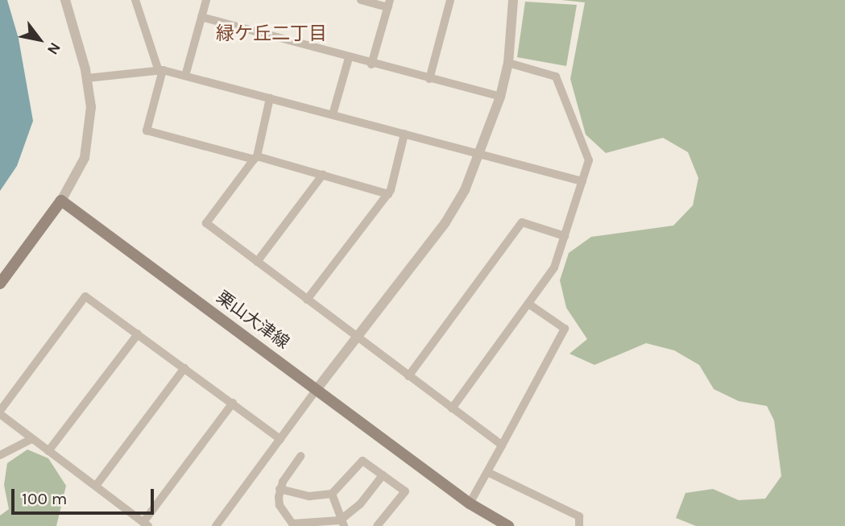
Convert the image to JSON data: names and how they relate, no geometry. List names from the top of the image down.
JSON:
{
  "streets": {
    "main road": ["栗山大津線"]
  },
  "districts": ["緑ケ丘二丁目"],
  "scale_bar": "100 m",
  "north": "bottom right"
}
